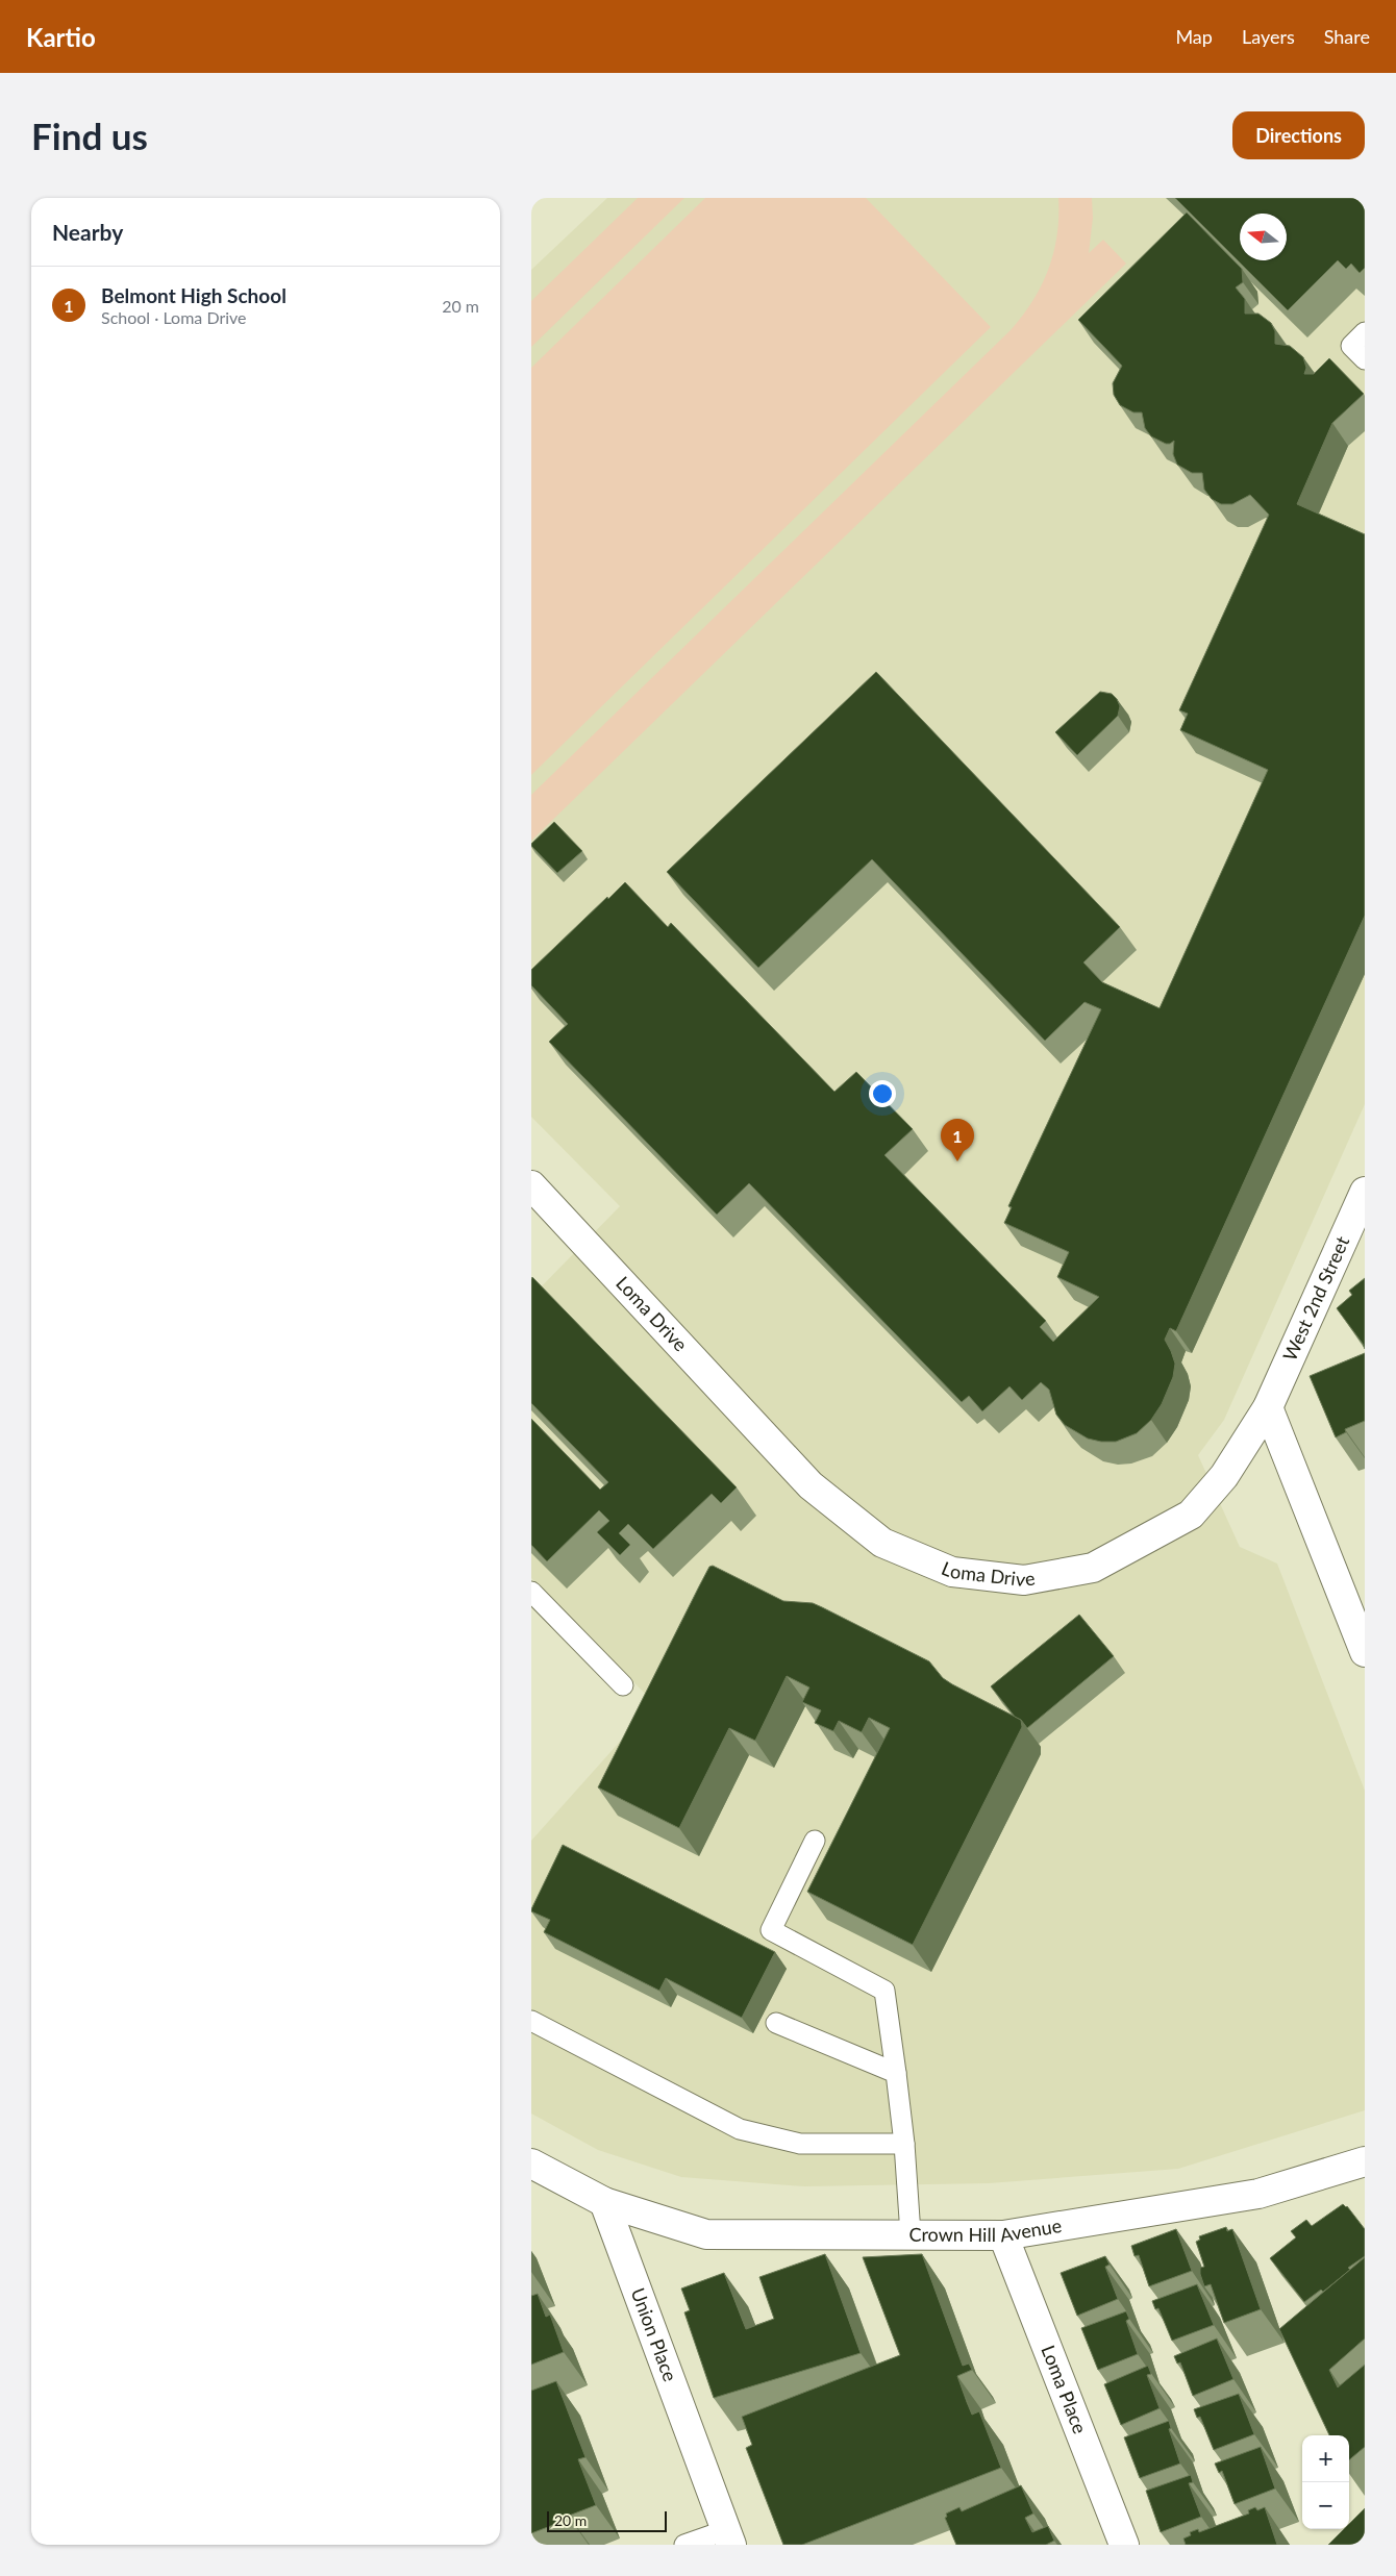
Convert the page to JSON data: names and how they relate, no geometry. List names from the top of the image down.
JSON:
{
  "streets": {
    "street": [
      "West 2nd Street",
      "Loma Drive",
      "Crown Hill Avenue",
      "Union Place",
      "Loma Place"
    ]
  },
  "crossings": [
    ["West 2nd Street", "Loma Drive"],
    ["Crown Hill Avenue", "Union Place"],
    ["Crown Hill Avenue", "Loma Place"]
  ],
  "scale_bar": "20 m",
  "north": "left",
  "page": {
    "header": "Kartio",
    "nav": ["Map", "Layers", "Share"],
    "buttons": "Directions",
    "title": "Find us",
    "heading": "Nearby",
    "list": [
      {
        "mark": "1",
        "name": "Belmont High School",
        "note": "School · Loma Drive",
        "value": "20 m"
      }
    ],
    "pins": "1",
    "map_buttons": ["+", "−"],
    "scale": "20 m"
  }
}
